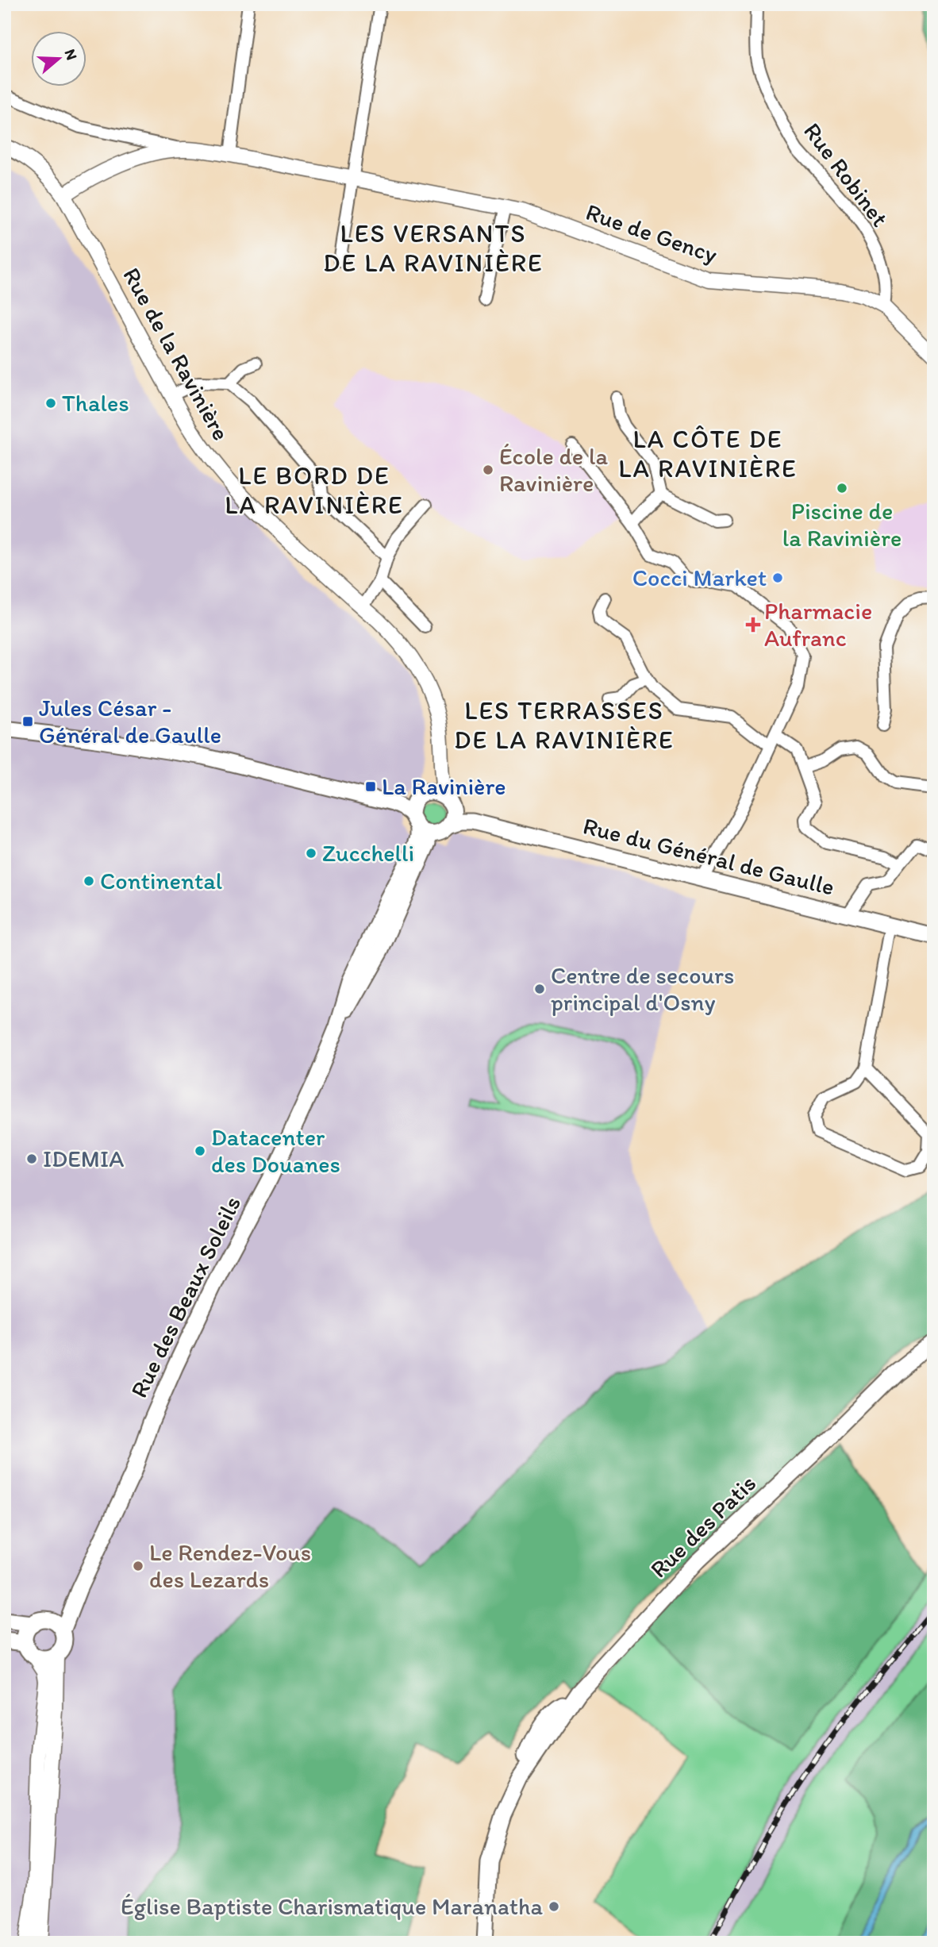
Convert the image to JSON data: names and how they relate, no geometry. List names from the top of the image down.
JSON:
{
  "streets": {
    "main road": ["Rue du Général de Gaulle", "Rue des Beaux Soleils", "Rue des Patis"],
    "street": ["Rue Robinet", "Rue de Gency", "Rue de la Ravinière"]
  },
  "crossings": [
    ["Rue Robinet", "Rue de Gency"],
    ["Rue de Gency", "Rue de la Ravinière"],
    ["Rue de la Ravinière", "Rue des Beaux Soleils"]
  ],
  "districts": [
    "LES VERSANTS DE LA RAVINIÈRE",
    "LA CÔTE DE LA RAVINIÈRE",
    "LE BORD DE LA RAVINIÈRE",
    "LES TERRASSES DE LA RAVINIÈRE"
  ],
  "places": {
    "other": [
      "Thales",
      "École de la Ravinière",
      "Piscine de la Ravinière",
      "Cocci Market",
      "Zucchelli",
      "Continental",
      "Centre de secours principal d'Osny",
      "Datacenter des Douanes",
      "IDEMIA",
      "Le Rendez-Vous des Lezards",
      "Église Baptiste Charismatique Maranatha"
    ],
    "health": ["Pharmacie Aufranc"],
    "transit": ["Jules César - Général de Gaulle", "La Ravinière"]
  },
  "north": "right"
}
